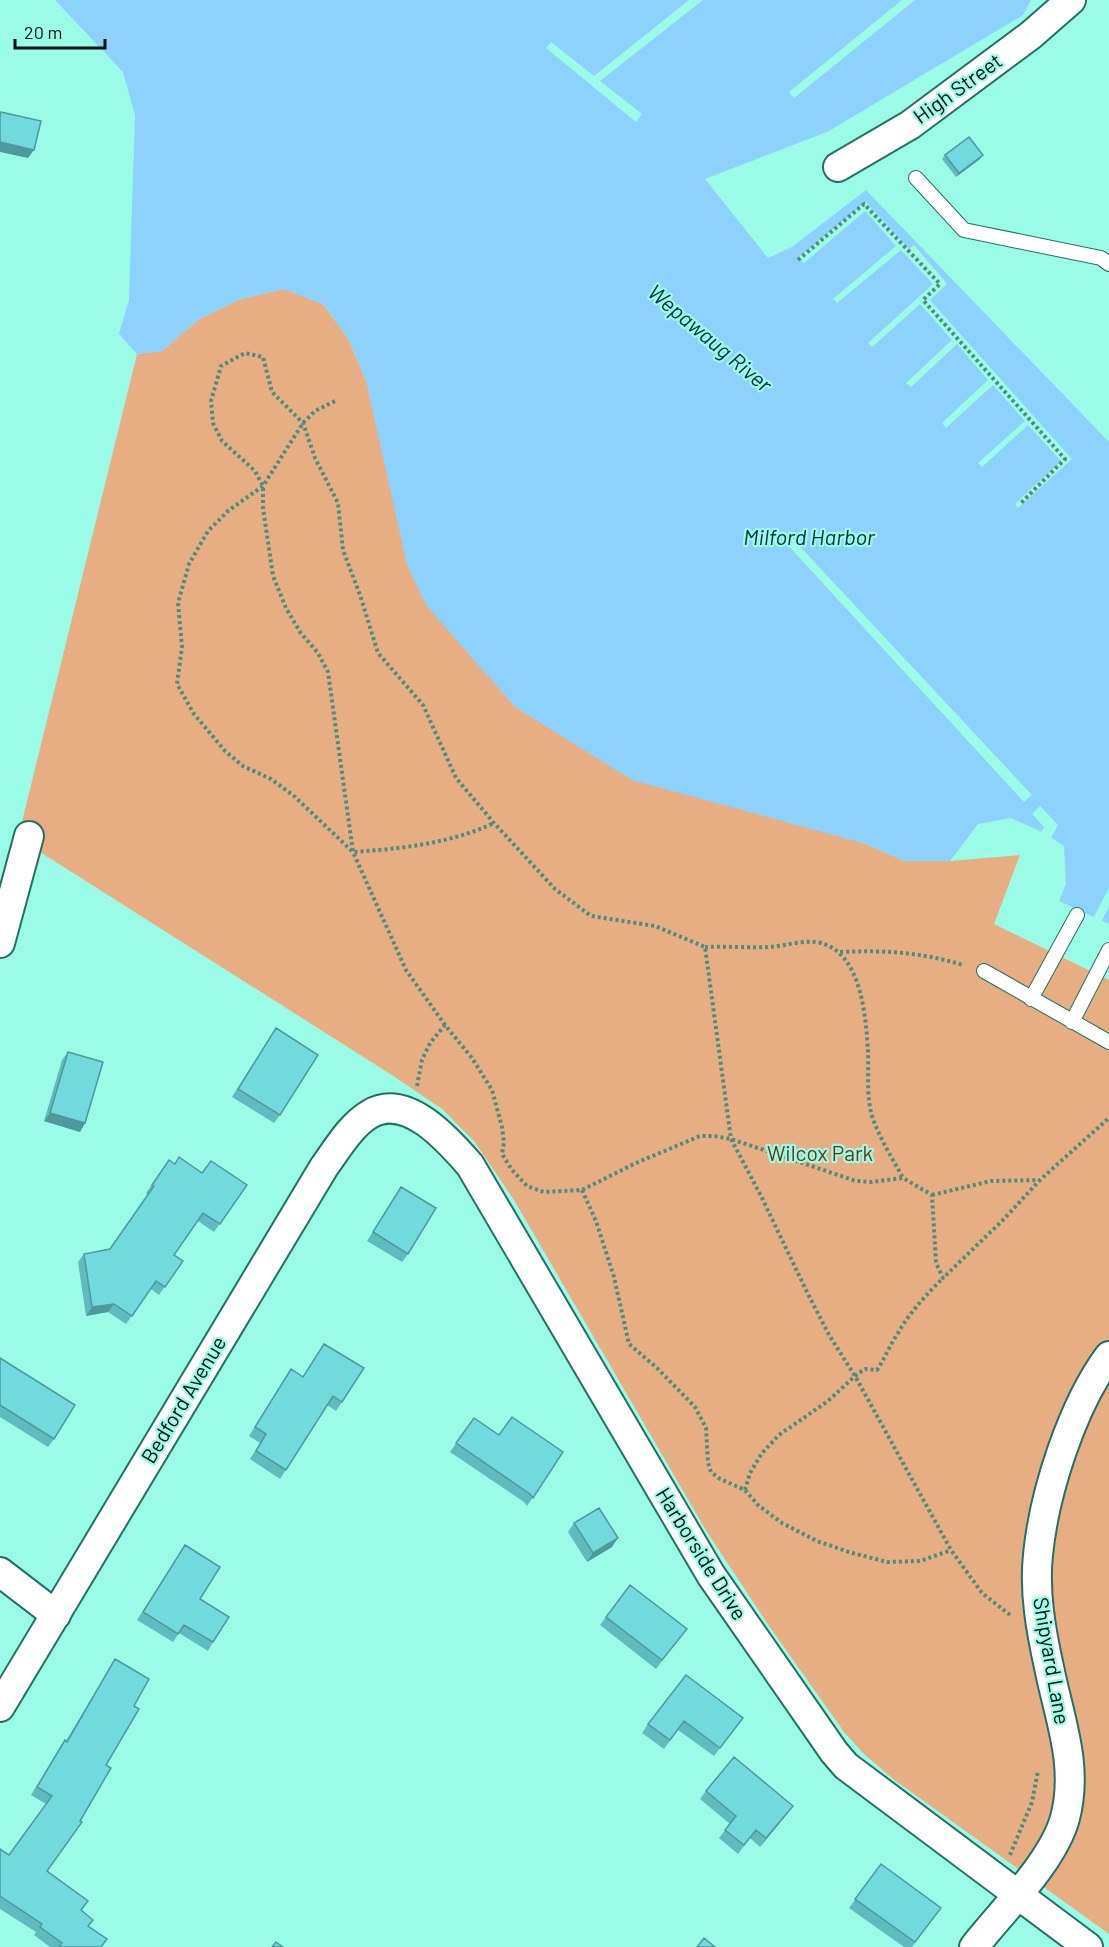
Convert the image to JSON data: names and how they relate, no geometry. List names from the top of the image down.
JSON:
{
  "streets": {
    "street": [
      "High Street",
      "Bedford Avenue",
      "Harborside Drive",
      "Shipyard Lane"
    ]
  },
  "crossings": [
    ["Bedford Avenue", "Harborside Drive"],
    ["Harborside Drive", "Shipyard Lane"]
  ],
  "water": ["Wepawaug River", "Milford Harbor"],
  "parks": ["Wilcox Park"],
  "scale_bar": "20 m"
}
